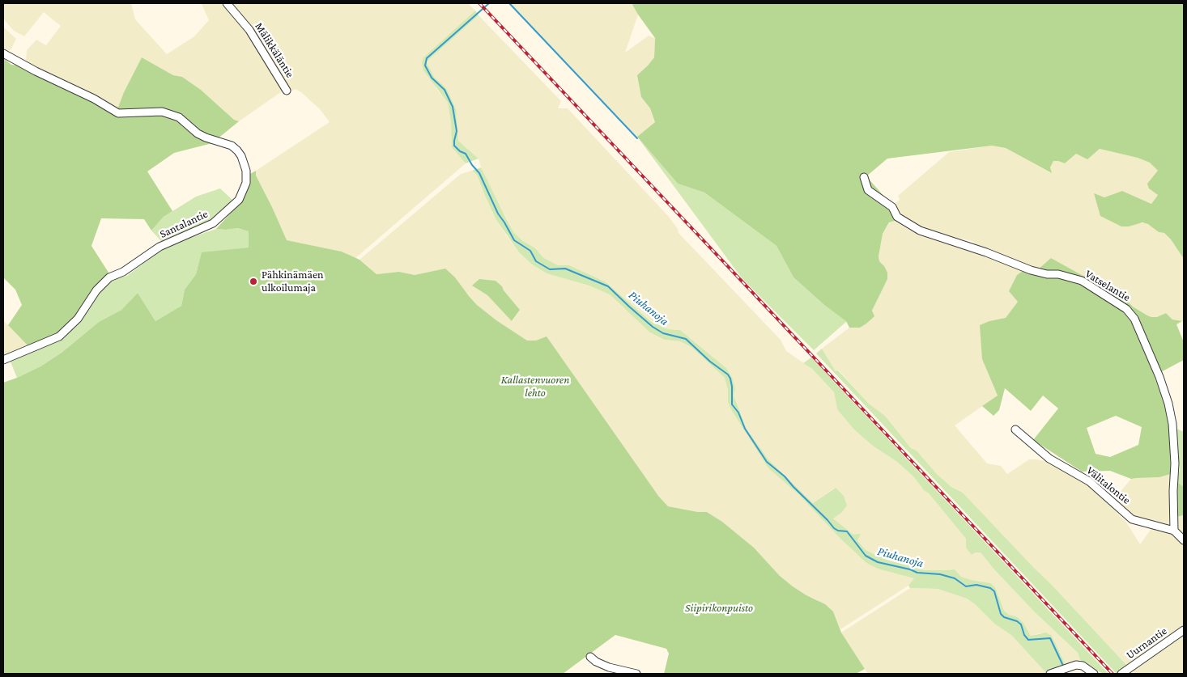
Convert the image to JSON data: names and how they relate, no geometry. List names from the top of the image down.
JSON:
{
  "streets": {
    "street": [
      "Mälikkäläntie",
      "Santalantie",
      "Vatselantie",
      "Välitalontie",
      "Uurnantie"
    ]
  },
  "crossings": [
    ["Vatselantie", "Välitalontie"]
  ],
  "water": ["Piuhanoja"],
  "parks": ["Kallastenvuoren lehto", "Siipirikonpuisto"],
  "places": ["Pähkinämäen ulkoilumaja"]
}
